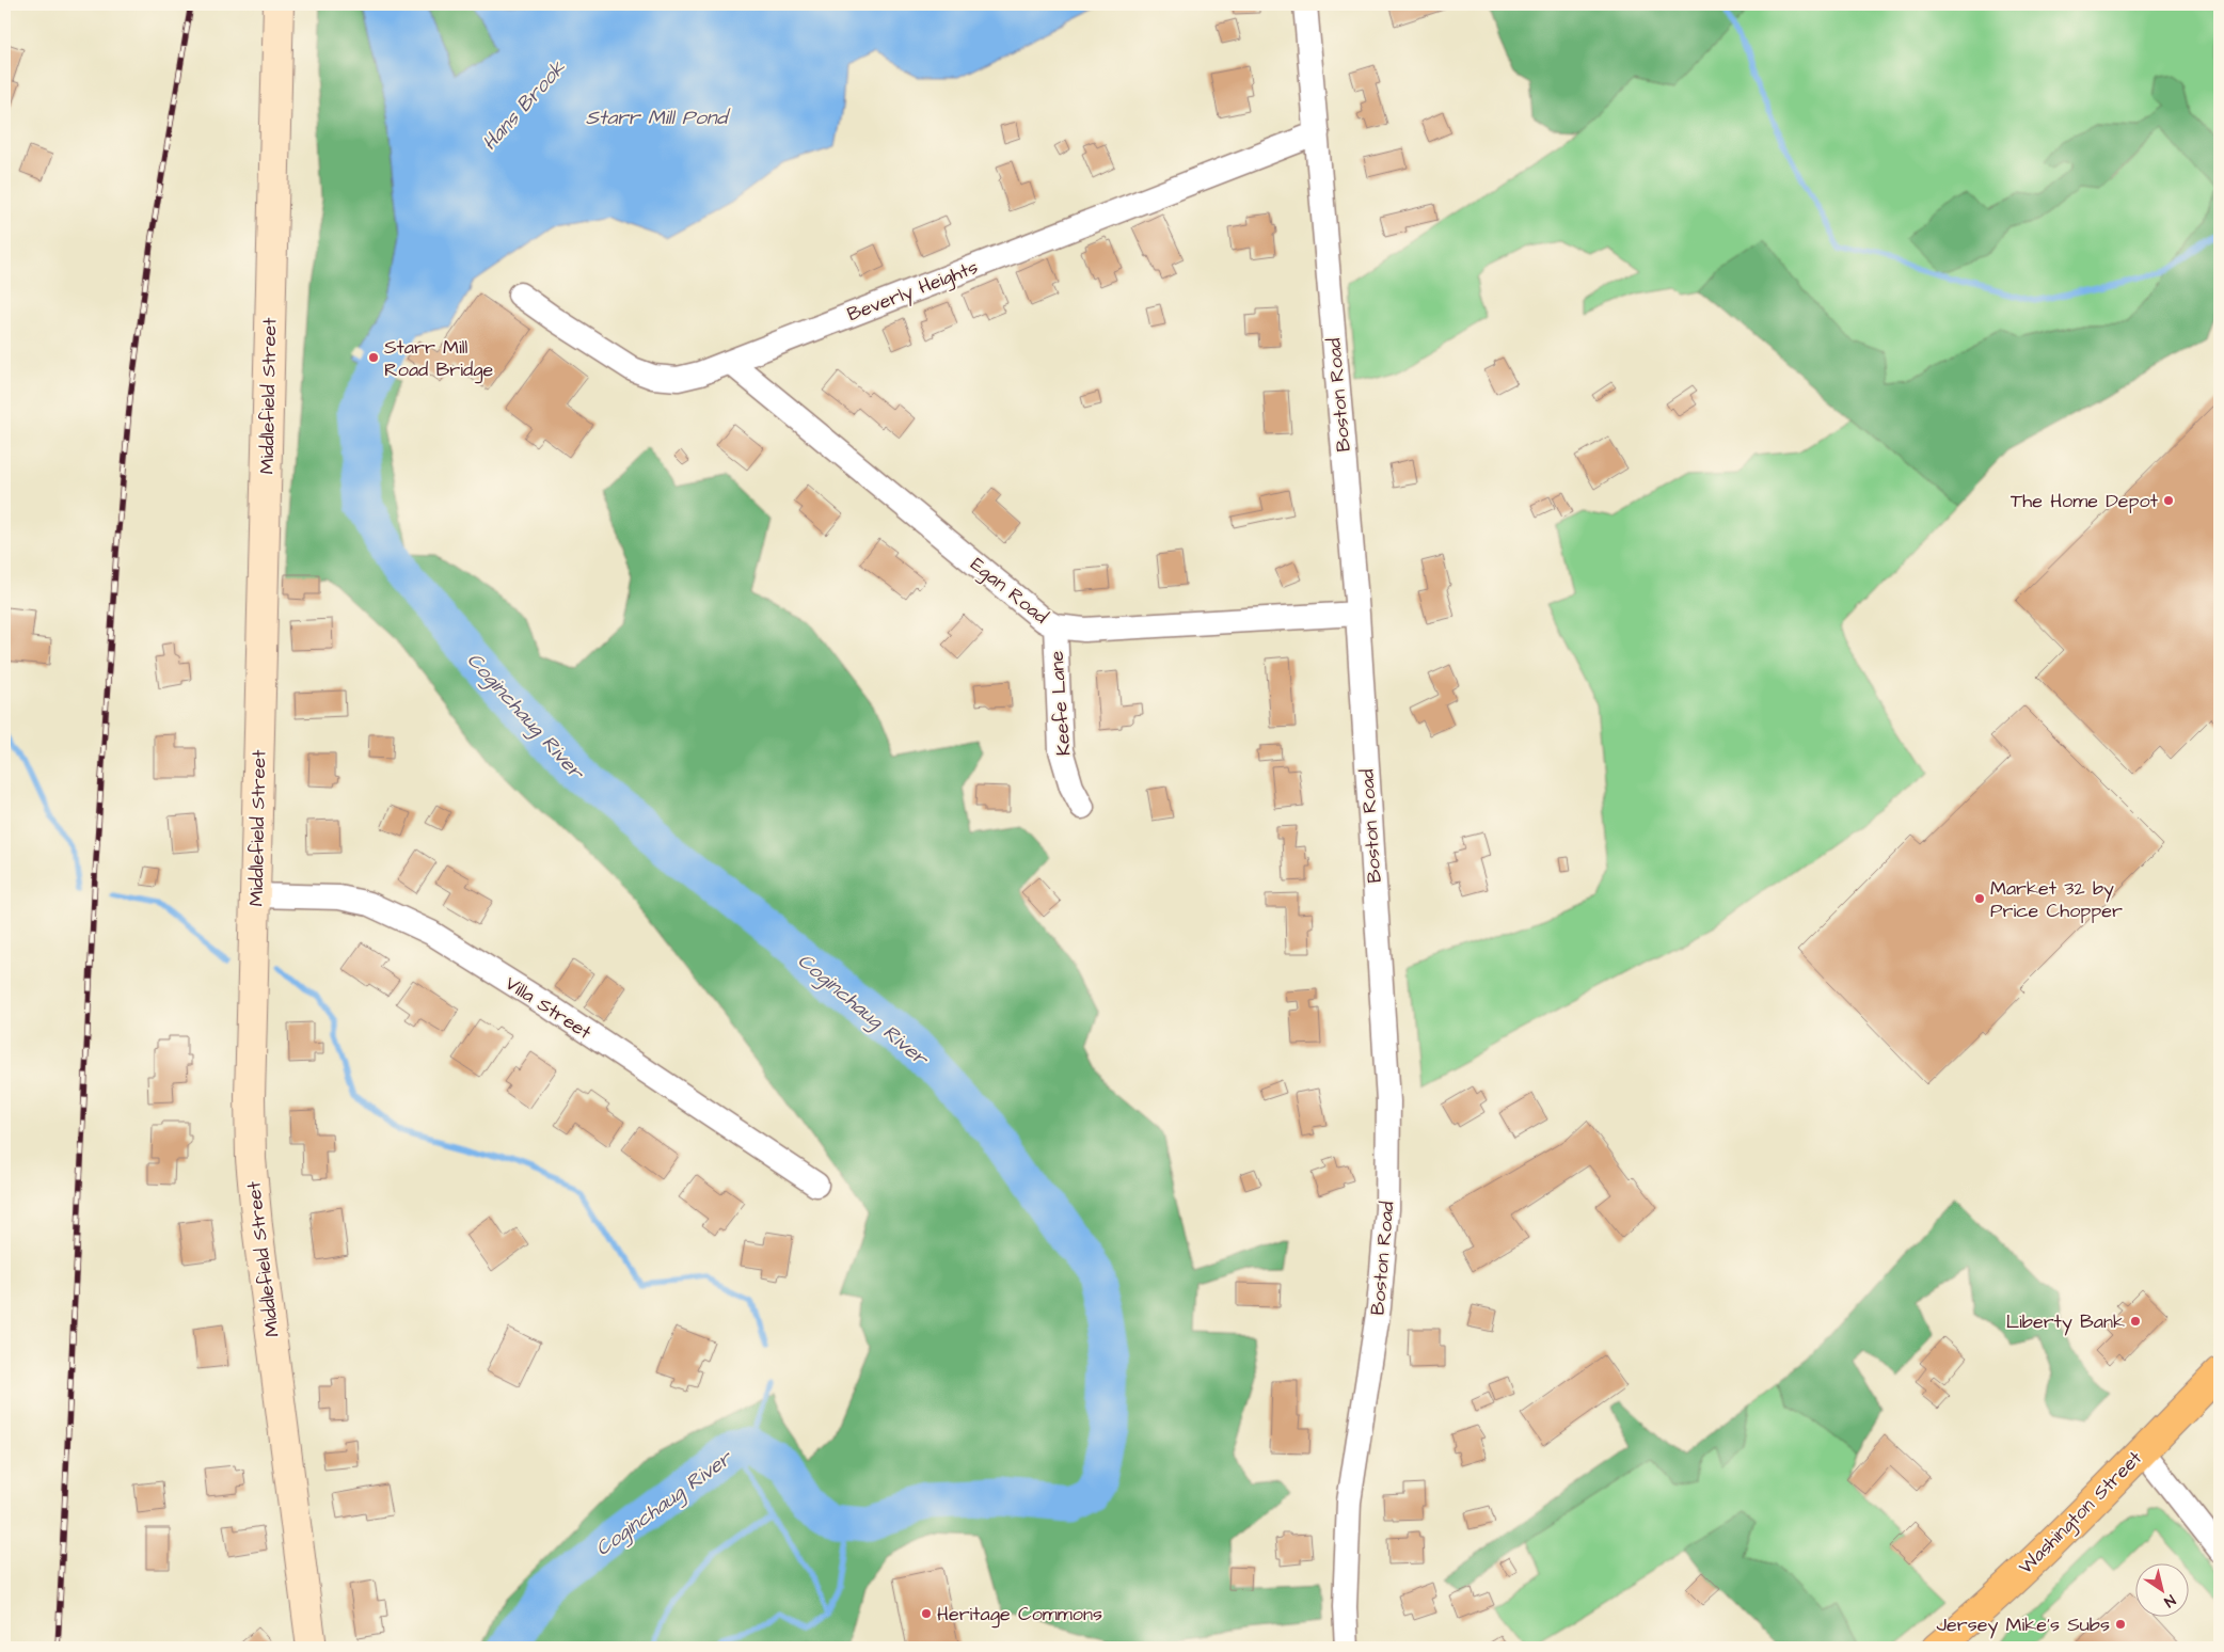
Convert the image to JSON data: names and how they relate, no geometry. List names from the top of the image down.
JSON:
{
  "streets": {
    "highway": ["Washington Street"],
    "main road": ["Middlefield Street"],
    "street": [
      "Beverly Heights",
      "Boston Road",
      "Egan Road",
      "Keefe Lane",
      "Villa Street"
    ]
  },
  "crossings": [
    ["Beverly Heights", "Boston Road"],
    ["Beverly Heights", "Egan Road"],
    ["Boston Road", "Egan Road"],
    ["Middlefield Street", "Villa Street"],
    ["Egan Road", "Keefe Lane"]
  ],
  "water": ["Hans Brook", "Starr Mill Pond", "Coginchaug River"],
  "places": [
    "Starr Mill Road Bridge",
    "The Home Depot",
    "Market 32 by Price Chopper",
    "Liberty Bank",
    "Heritage Commons",
    "Jersey Mike's Subs"
  ],
  "north": "bottom right"
}
